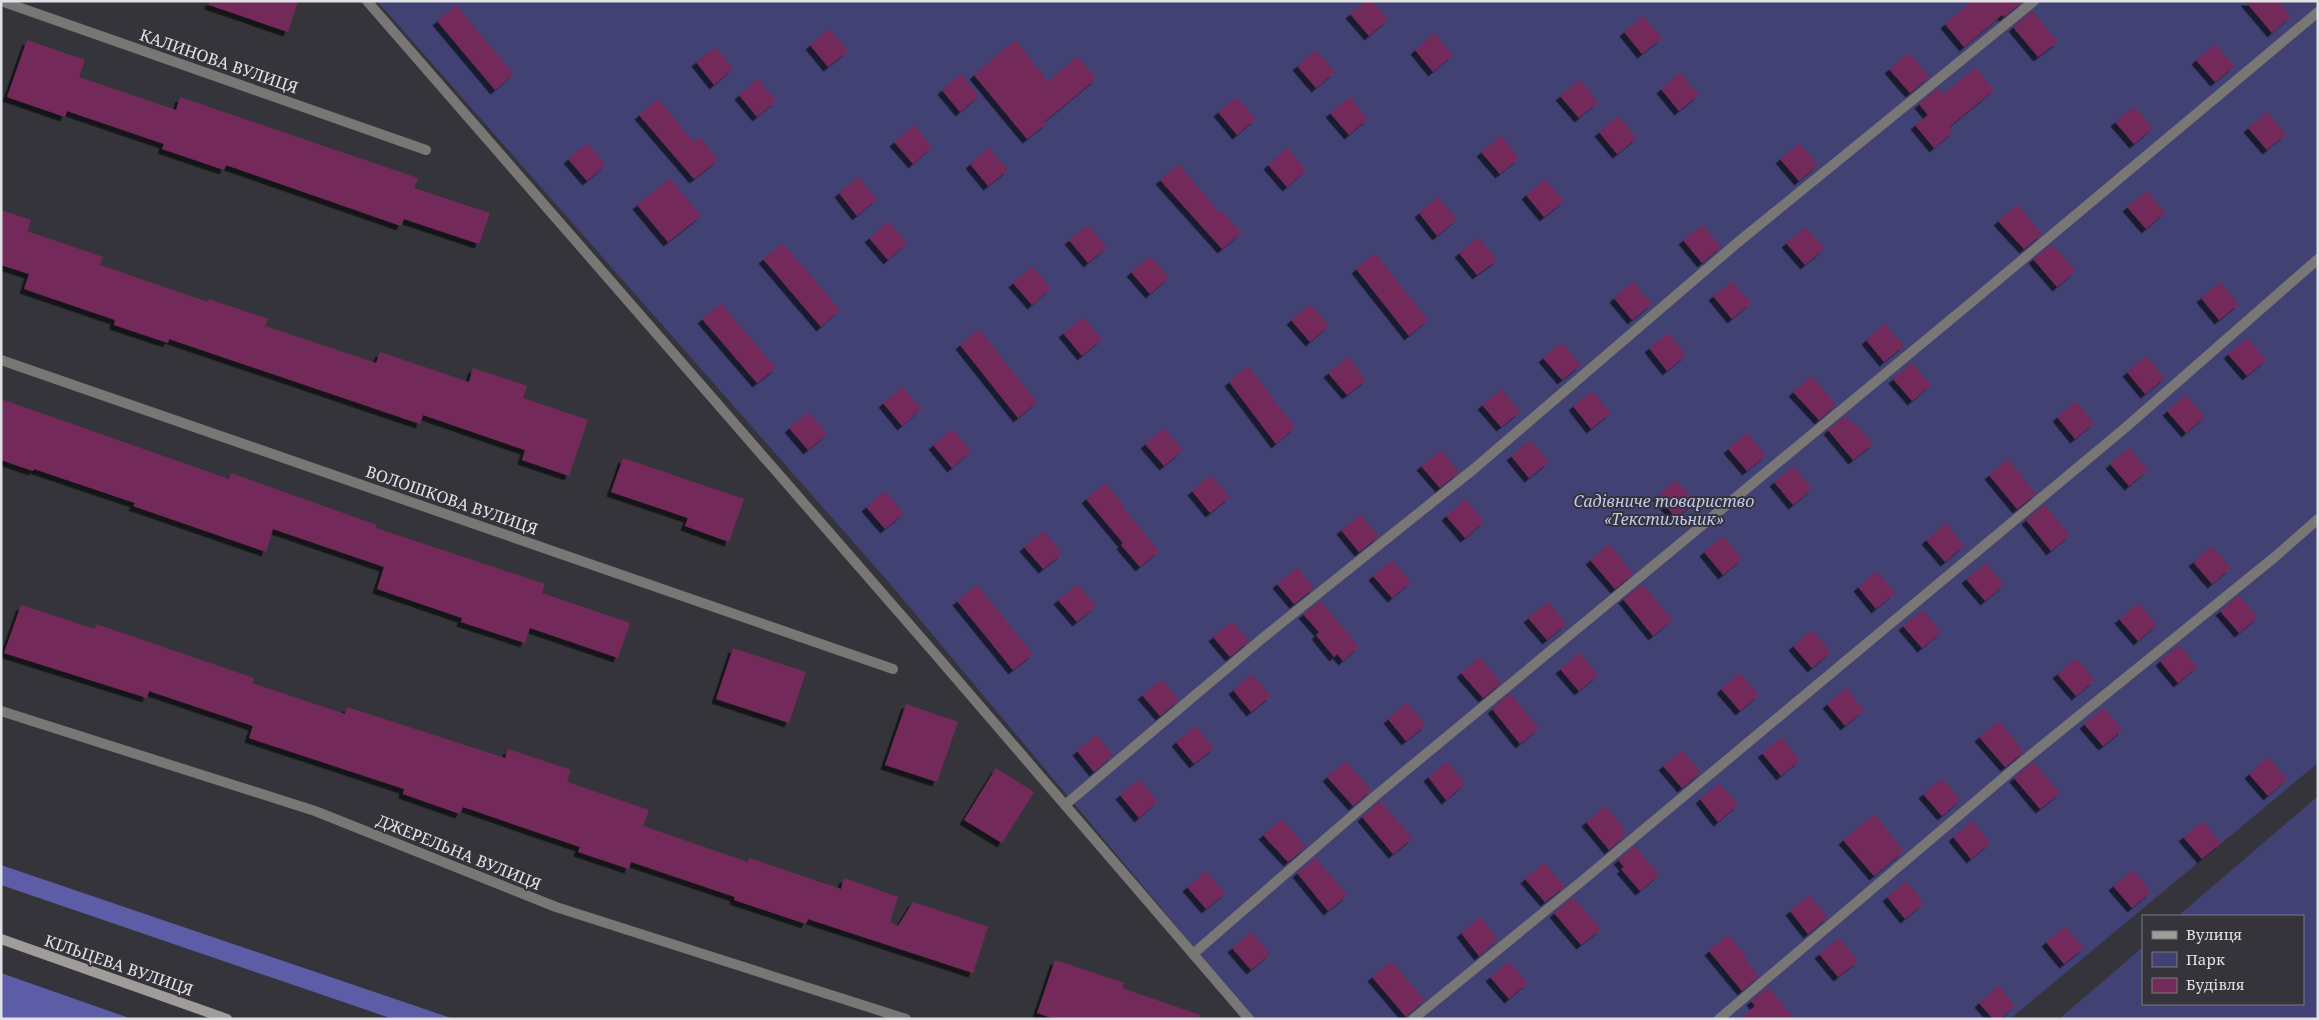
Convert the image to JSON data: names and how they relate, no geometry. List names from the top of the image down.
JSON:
{
  "streets": {
    "main road": ["КІЛЬЦЕВА ВУЛИЦЯ"],
    "street": ["КАЛИНОВА ВУЛИЦЯ", "ВОЛОШКОВА ВУЛИЦЯ", "ДЖЕРЕЛЬНА ВУЛИЦЯ"]
  },
  "parks": ["Садівниче товариство «Текстильник»"],
  "legend": ["Вулиця", "Парк", "Будівля"]
}
